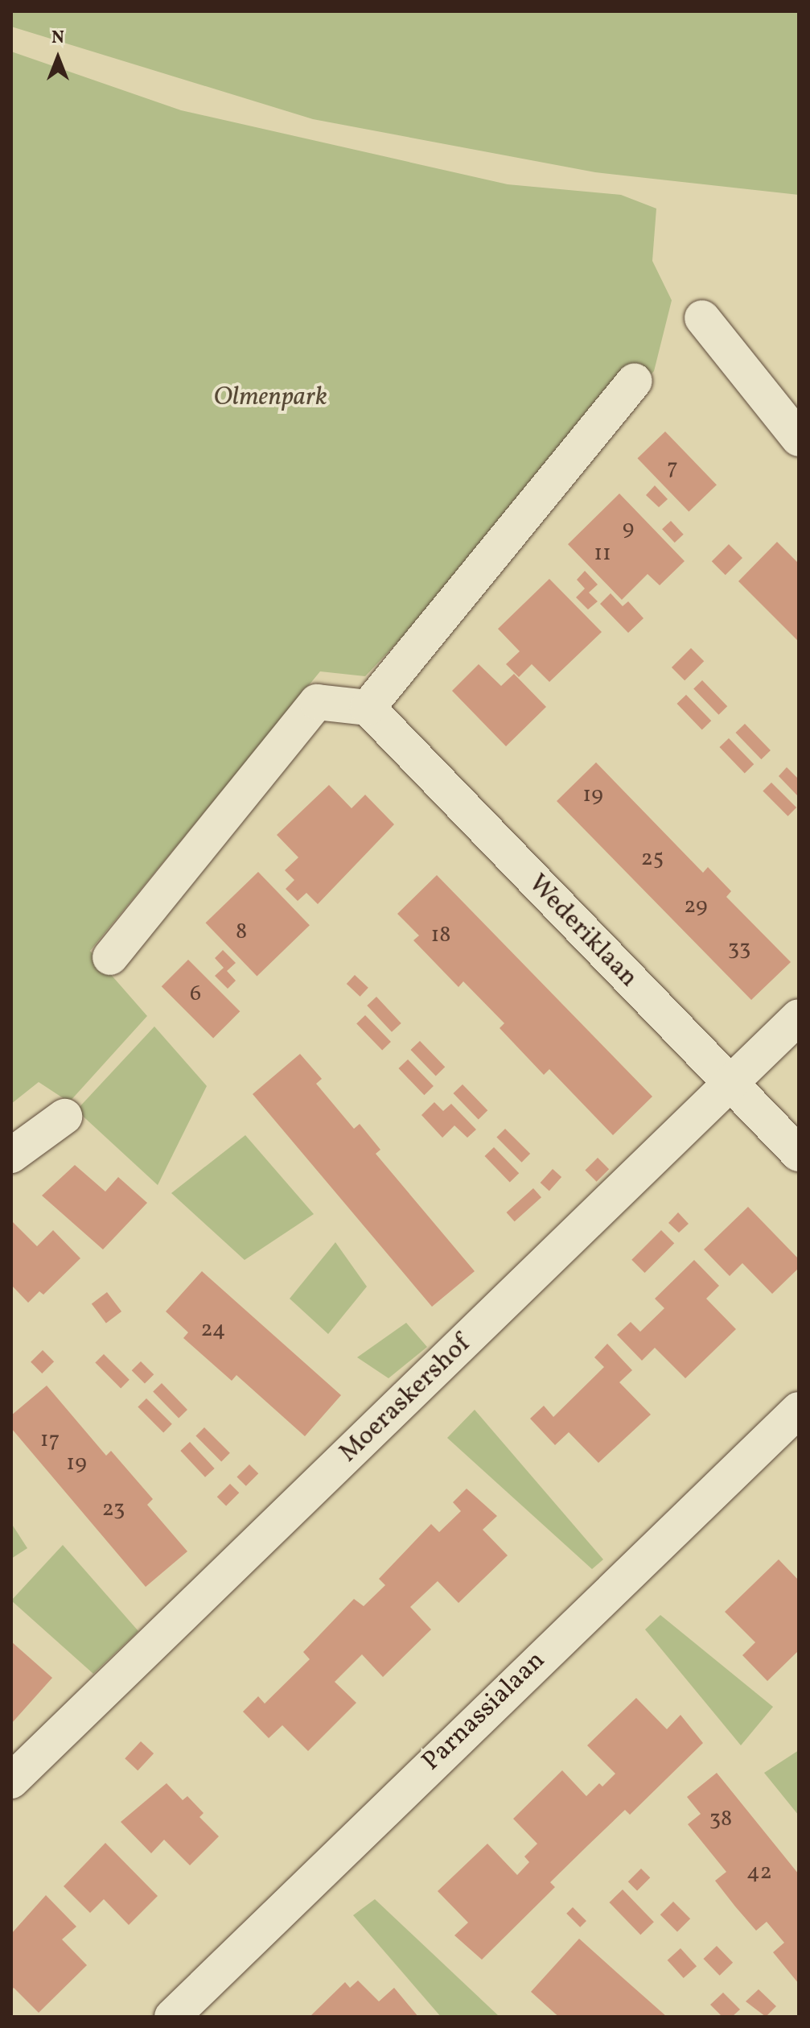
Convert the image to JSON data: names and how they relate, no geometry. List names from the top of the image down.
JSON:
{
  "streets": {
    "street": ["Wederiklaan", "Moeraskershof", "Parnassialaan"]
  },
  "crossings": [
    ["Wederiklaan", "Moeraskershof"]
  ],
  "parks": ["Olmenpark"],
  "house_numbers": [
    "7",
    "9",
    "11",
    "19",
    "25",
    "29",
    "8",
    "18",
    "33",
    "6",
    "24",
    "17",
    "19",
    "23",
    "38",
    "42"
  ],
  "north": "top"
}
